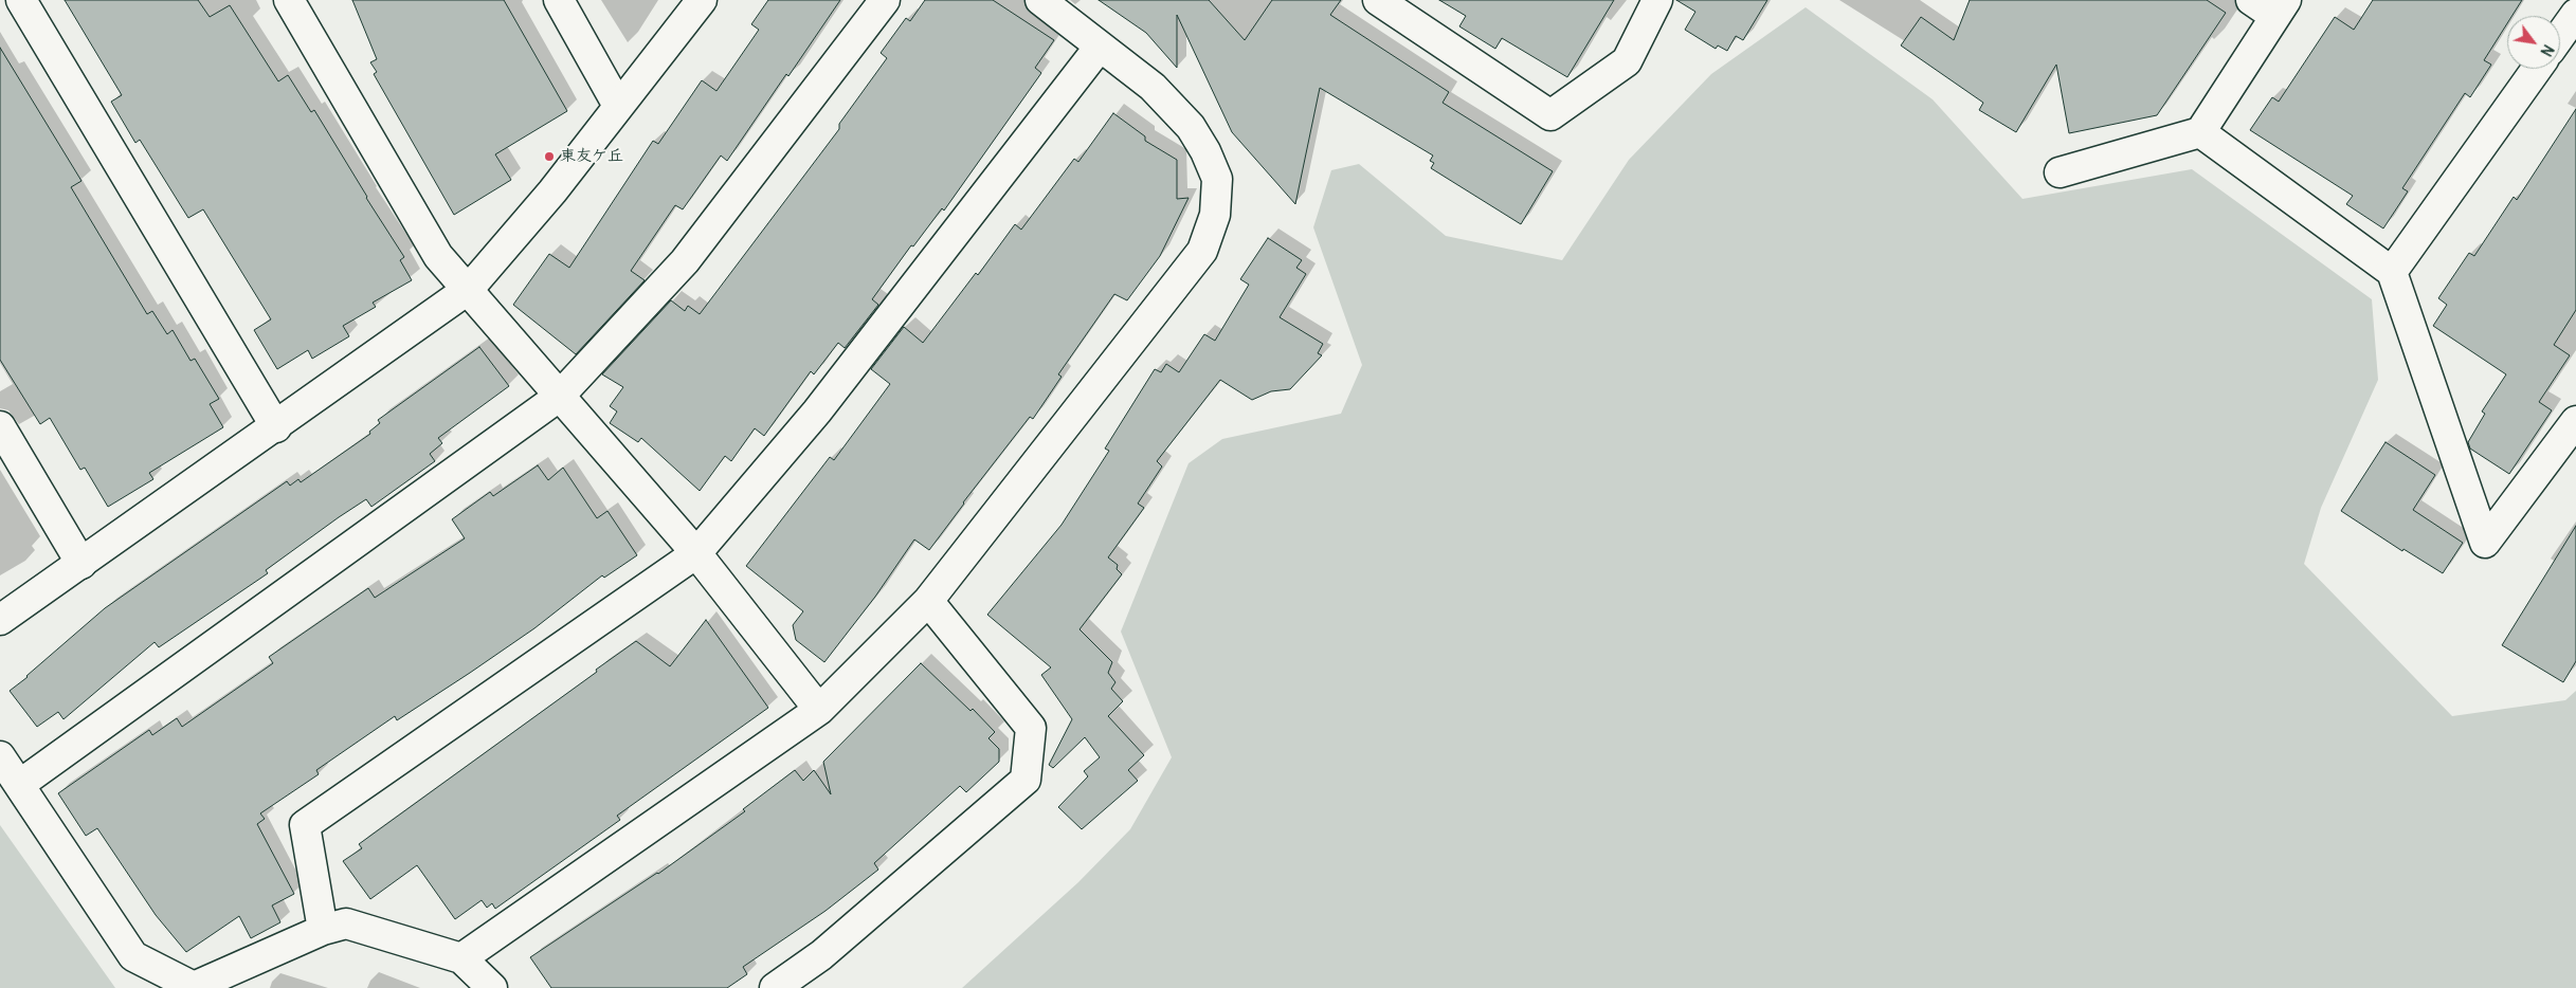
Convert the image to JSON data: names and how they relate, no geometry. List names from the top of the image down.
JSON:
{
  "places": ["東友ケ丘"],
  "north": "bottom right"
}
